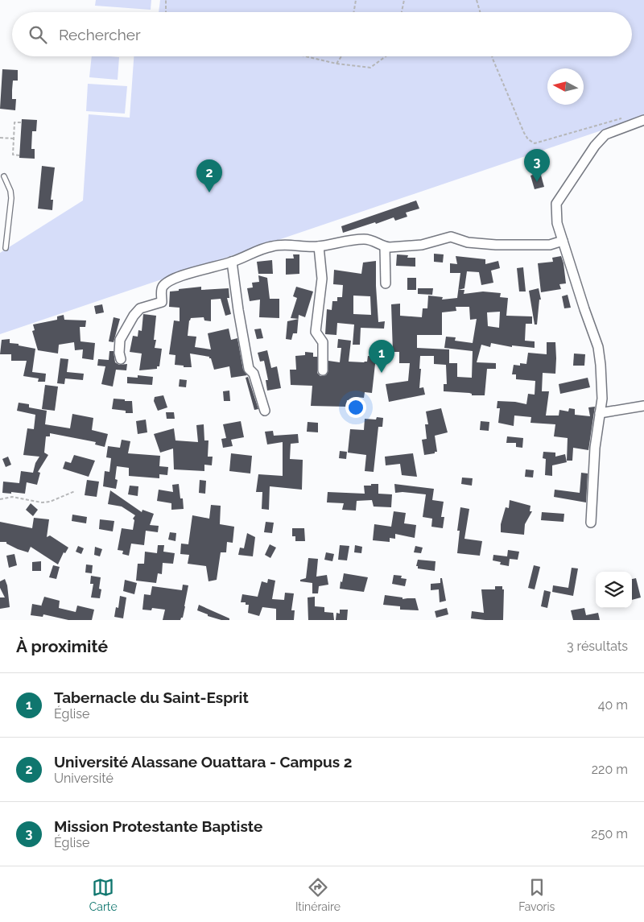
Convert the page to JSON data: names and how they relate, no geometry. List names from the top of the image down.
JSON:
{
  "north": "left",
  "page": {
    "search": "Rechercher",
    "pins": ["3", "2", "1"],
    "heading": ["À proximité", "3 résultats"],
    "list": [
      {
        "mark": "1",
        "name": "Tabernacle du Saint-Esprit",
        "note": "Église",
        "value": "40 m"
      },
      {
        "mark": "2",
        "name": "Université Alassane Ouattara - Campus 2",
        "note": "Université",
        "value": "220 m"
      },
      {
        "mark": "3",
        "name": "Mission Protestante Baptiste",
        "note": "Église",
        "value": "250 m"
      }
    ],
    "nav": ["Carte", "Itinéraire", "Favoris"]
  }
}
